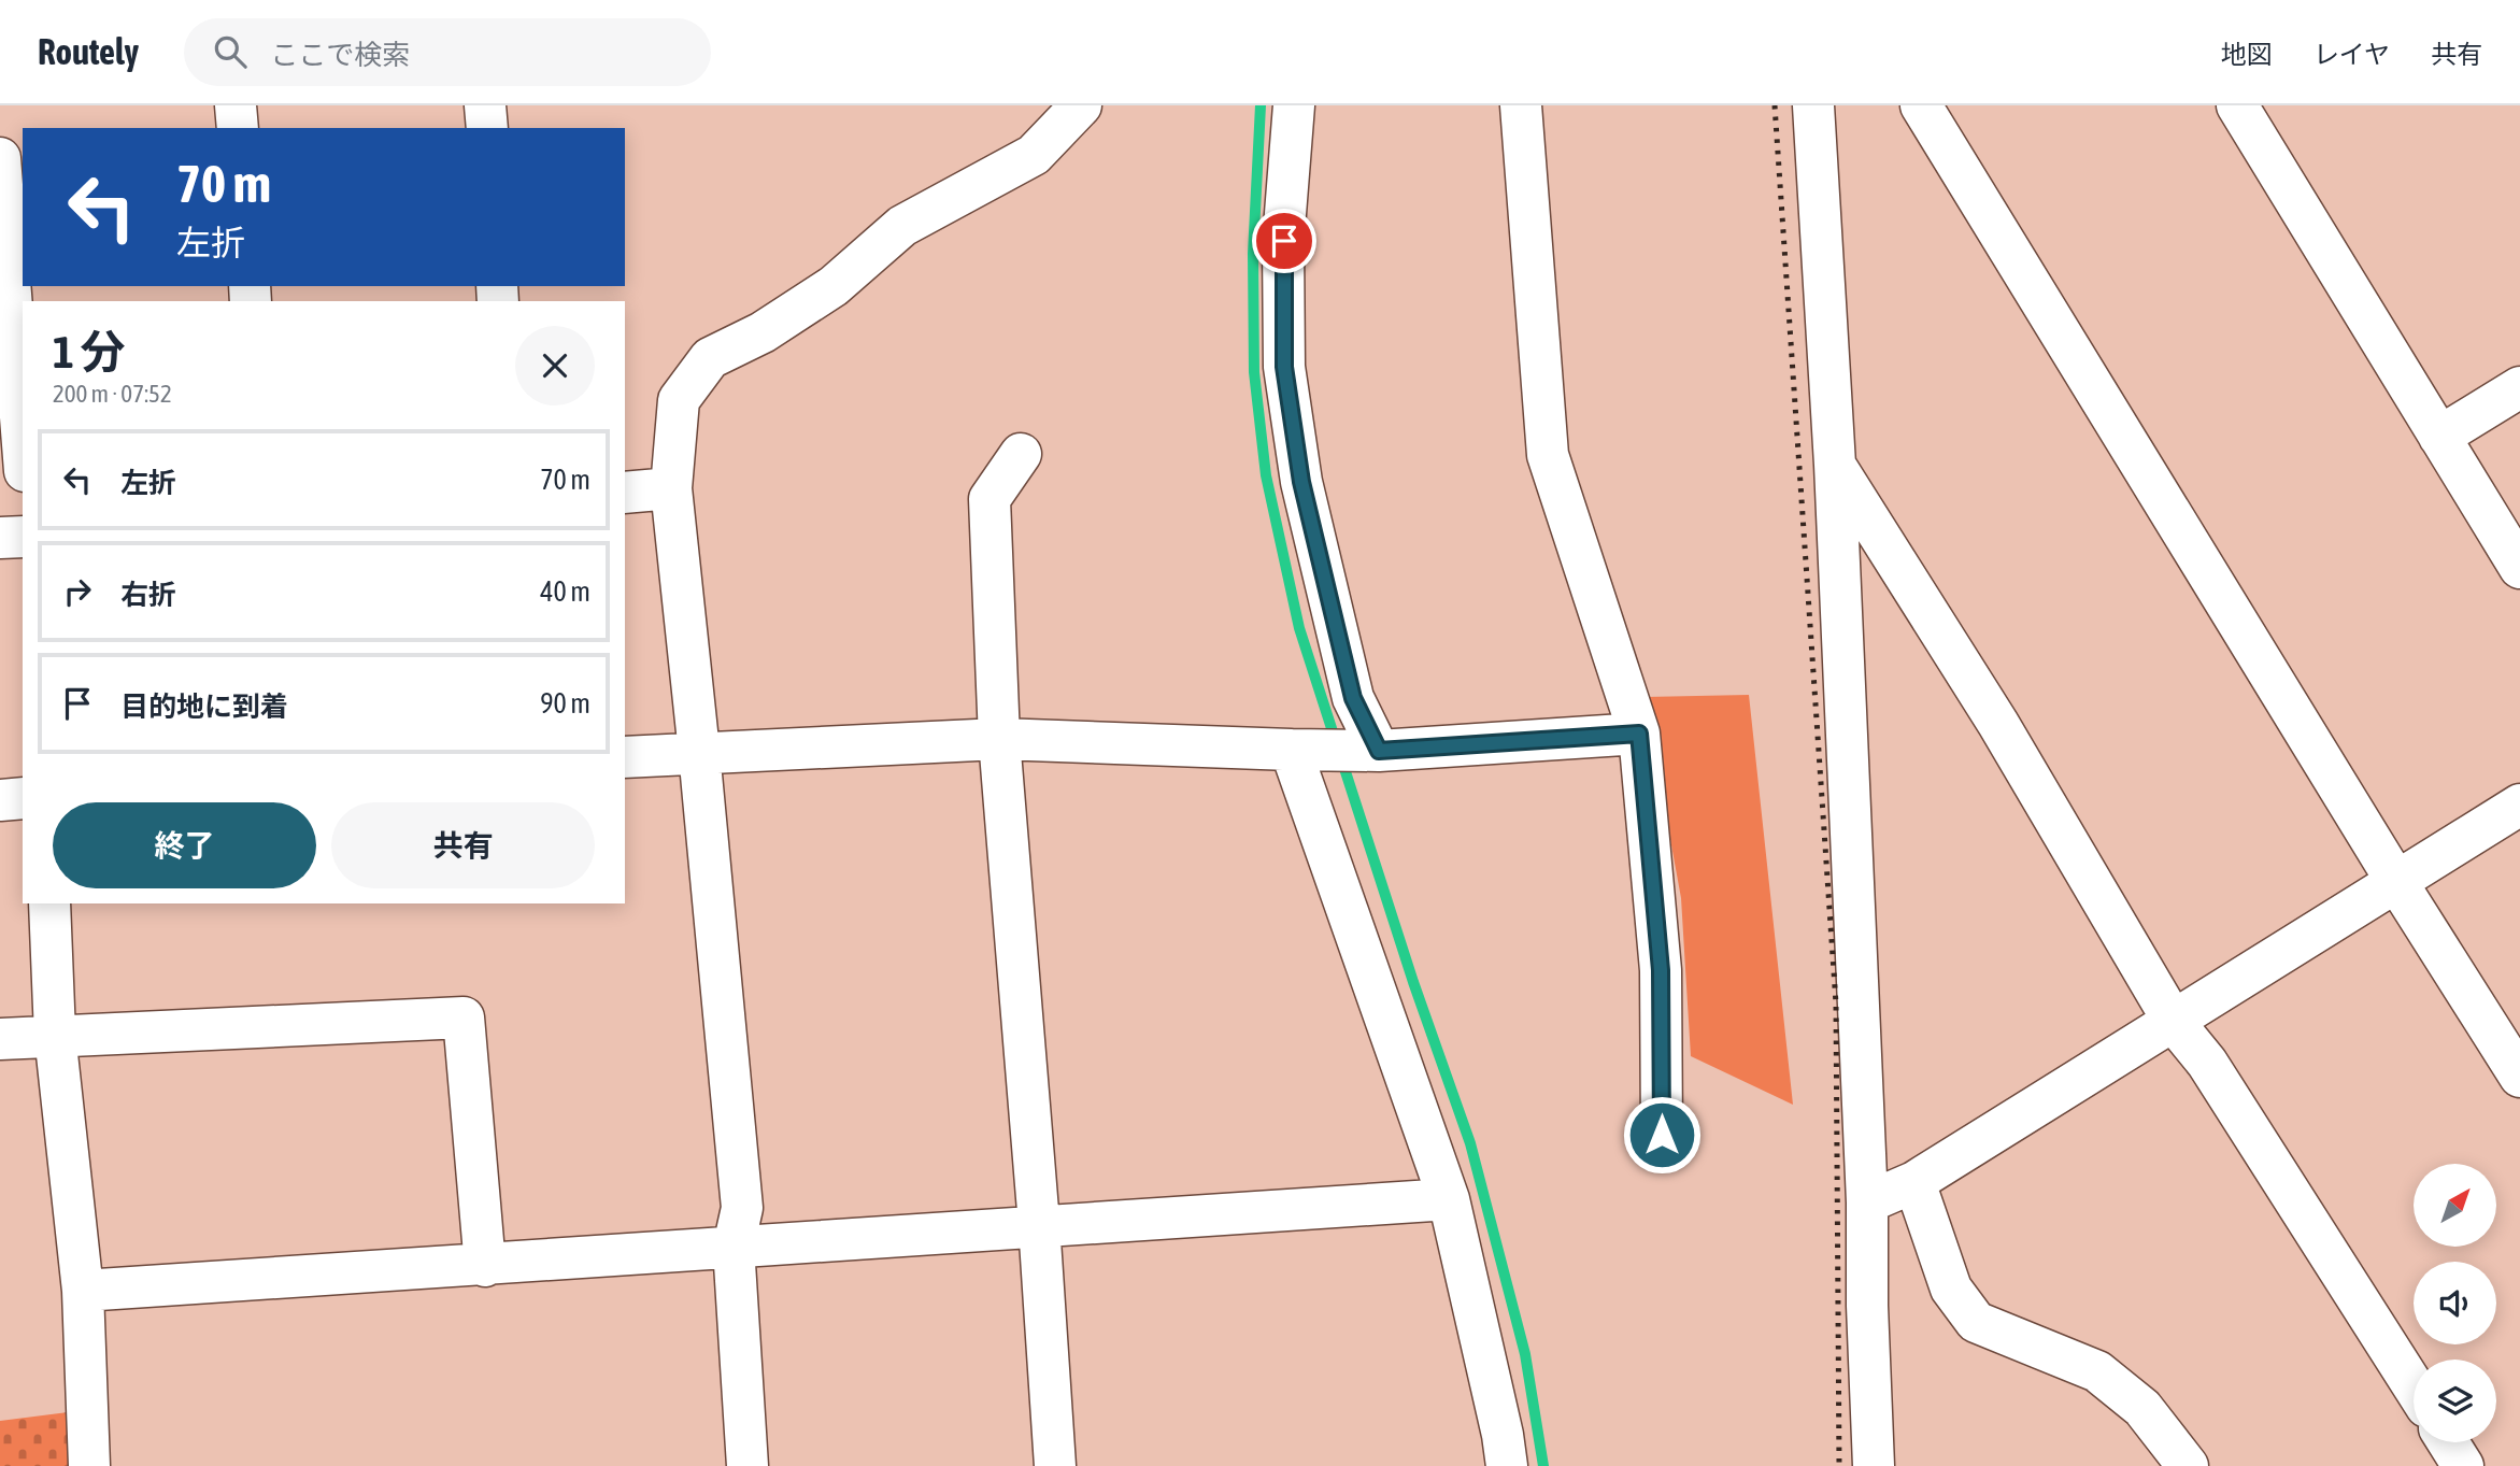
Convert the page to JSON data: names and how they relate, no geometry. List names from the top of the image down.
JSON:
{
  "north": "top right",
  "page": {
    "header": "Routely",
    "search": "ここで検索",
    "nav": ["地図", "レイヤ", "共有"],
    "turn": ["70 m", "左折"],
    "heading": ["1 分", "200 m · 07:52"],
    "list": [
      {
        "name": "左折",
        "value": "70 m"
      },
      {
        "name": "右折",
        "value": "40 m"
      },
      {
        "name": "目的地に到着",
        "value": "90 m"
      }
    ],
    "buttons": ["終了", "共有"]
  }
}
